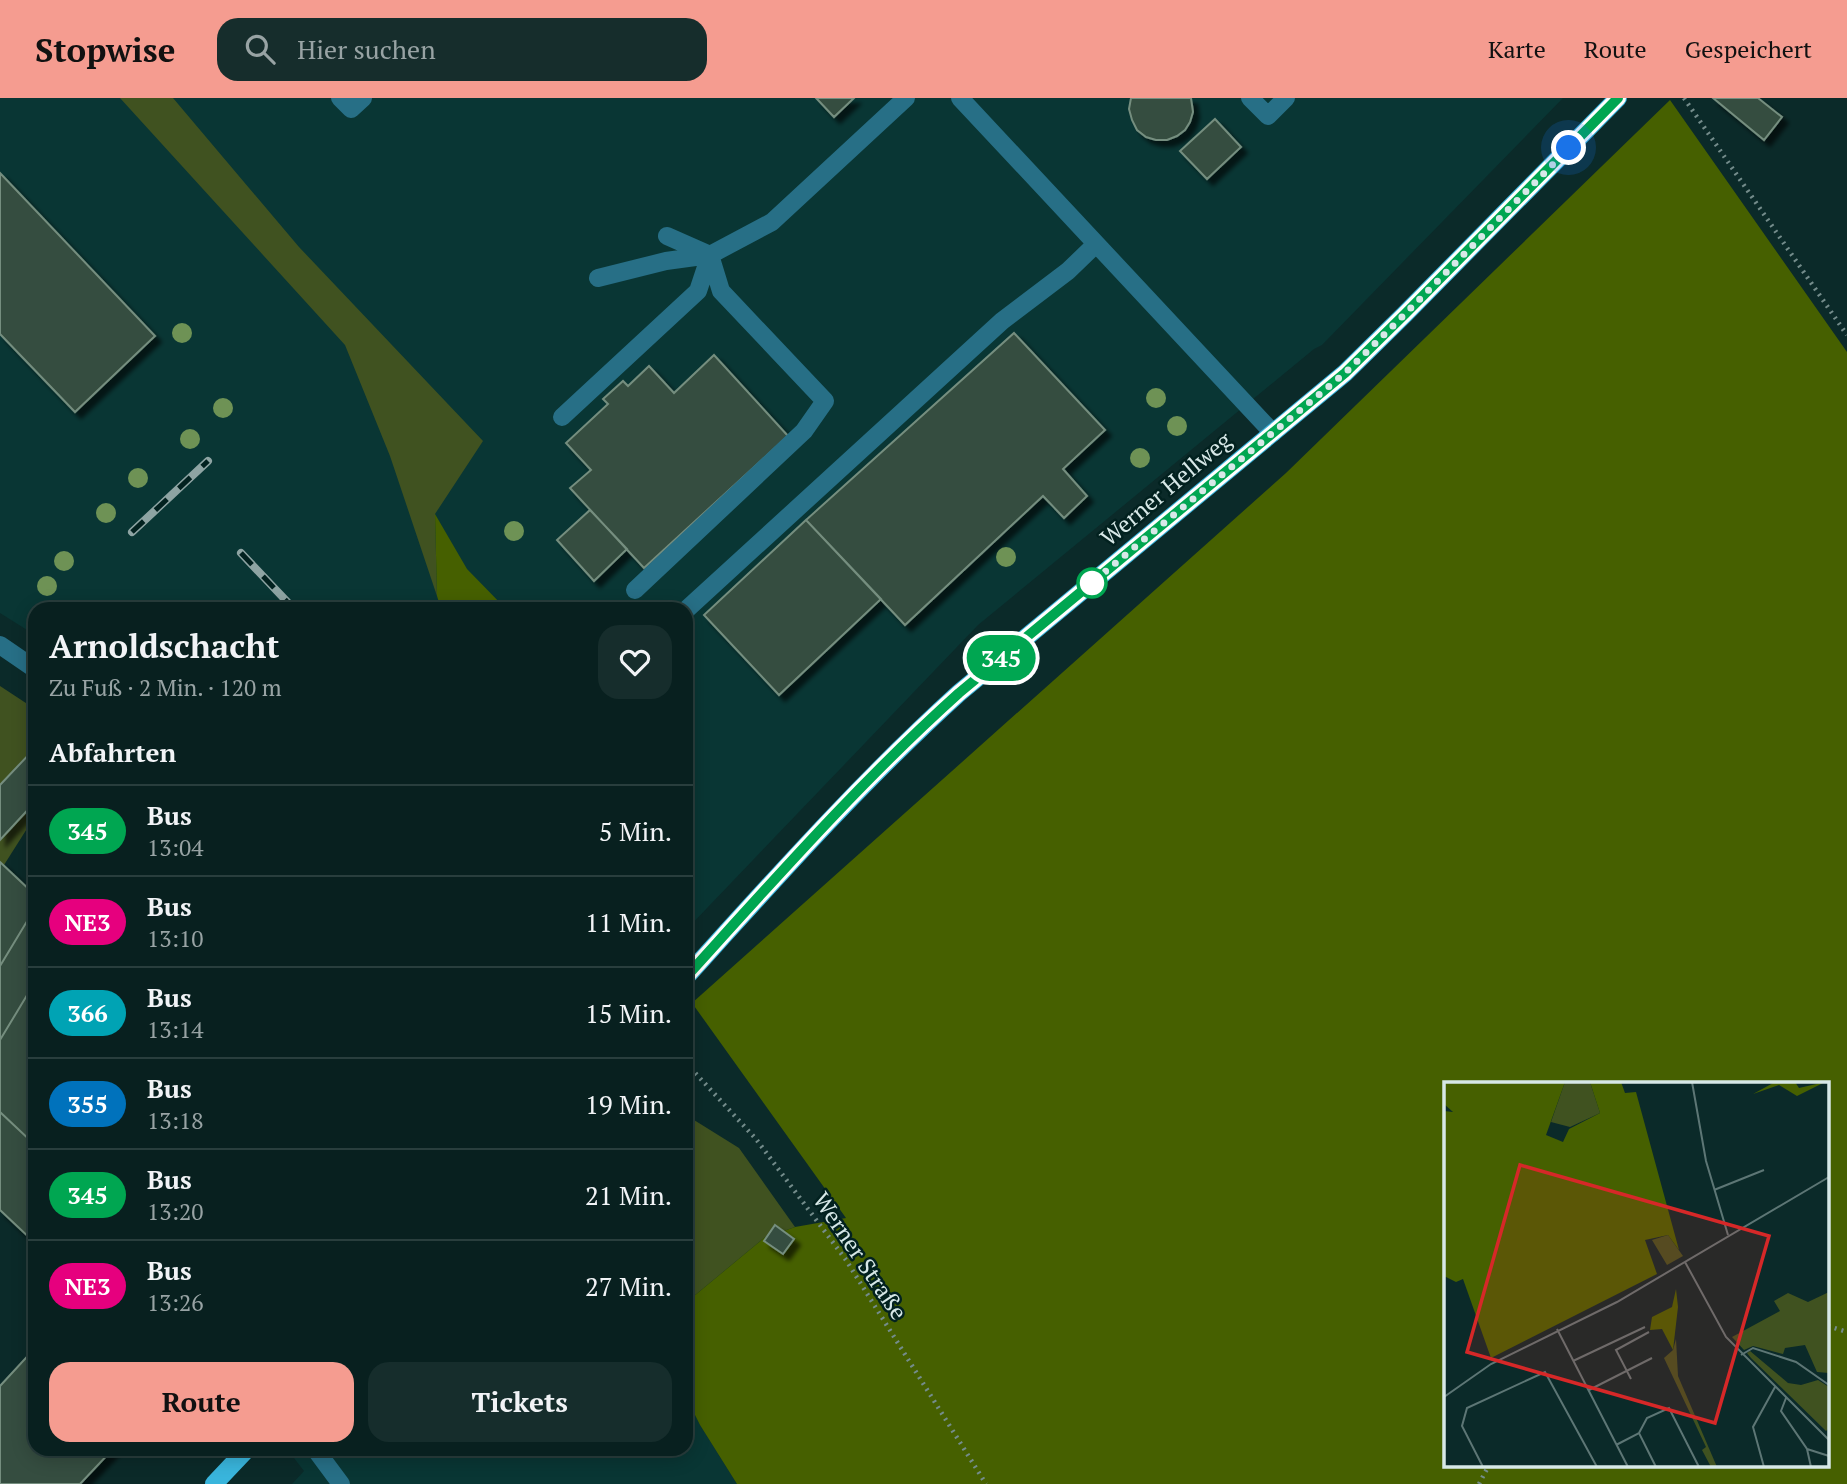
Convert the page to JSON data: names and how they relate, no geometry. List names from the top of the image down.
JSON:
{
  "streets": {
    "main road": ["Werner Hellweg"],
    "path": ["Werner Straße"]
  },
  "lines": ["bus line 345"],
  "page": {
    "header": "Stopwise",
    "search": "Hier suchen",
    "nav": ["Karte", "Route", "Gespeichert"],
    "on_map": "345",
    "heading": [
      ["Arnoldschacht", "Zu Fuß · 2 Min. · 120 m"],
      "Abfahrten"
    ],
    "list": [
      {
        "mark": "345",
        "name": "Bus",
        "note": "13:04",
        "value": "5 Min."
      },
      {
        "mark": "NE3",
        "name": "Bus",
        "note": "13:10",
        "value": "11 Min."
      },
      {
        "mark": "366",
        "name": "Bus",
        "note": "13:14",
        "value": "15 Min."
      },
      {
        "mark": "355",
        "name": "Bus",
        "note": "13:18",
        "value": "19 Min."
      },
      {
        "mark": "345",
        "name": "Bus",
        "note": "13:20",
        "value": "21 Min."
      },
      {
        "mark": "NE3",
        "name": "Bus",
        "note": "13:26",
        "value": "27 Min."
      }
    ],
    "buttons": ["Route", "Tickets"]
  }
}
